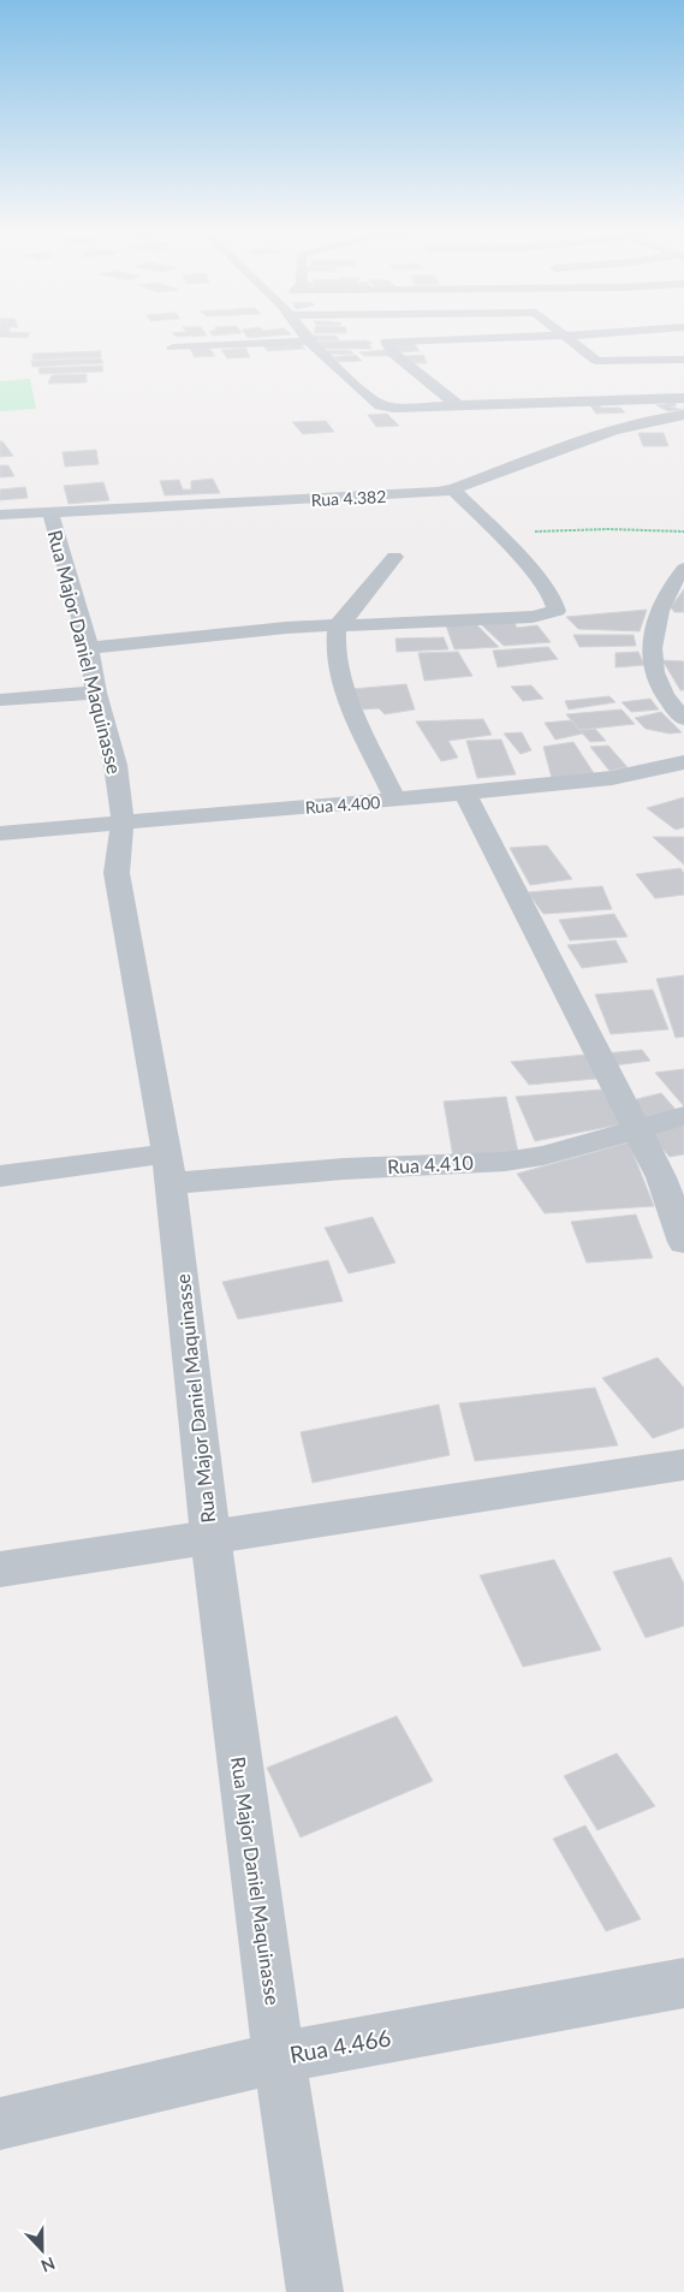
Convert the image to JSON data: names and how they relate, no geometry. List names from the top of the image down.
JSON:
{
  "streets": {
    "street": [
      "Rua 4.382",
      "Rua Major Daniel Maquinasse",
      "Rua 4.400",
      "Rua 4.410",
      "Rua 4.466"
    ]
  },
  "crossings": [
    ["Rua 4.382", "Rua Major Daniel Maquinasse"],
    ["Rua Major Daniel Maquinasse", "Rua 4.400"],
    ["Rua Major Daniel Maquinasse", "Rua 4.410"],
    ["Rua Major Daniel Maquinasse", "Rua 4.466"]
  ],
  "north": "bottom"
}
